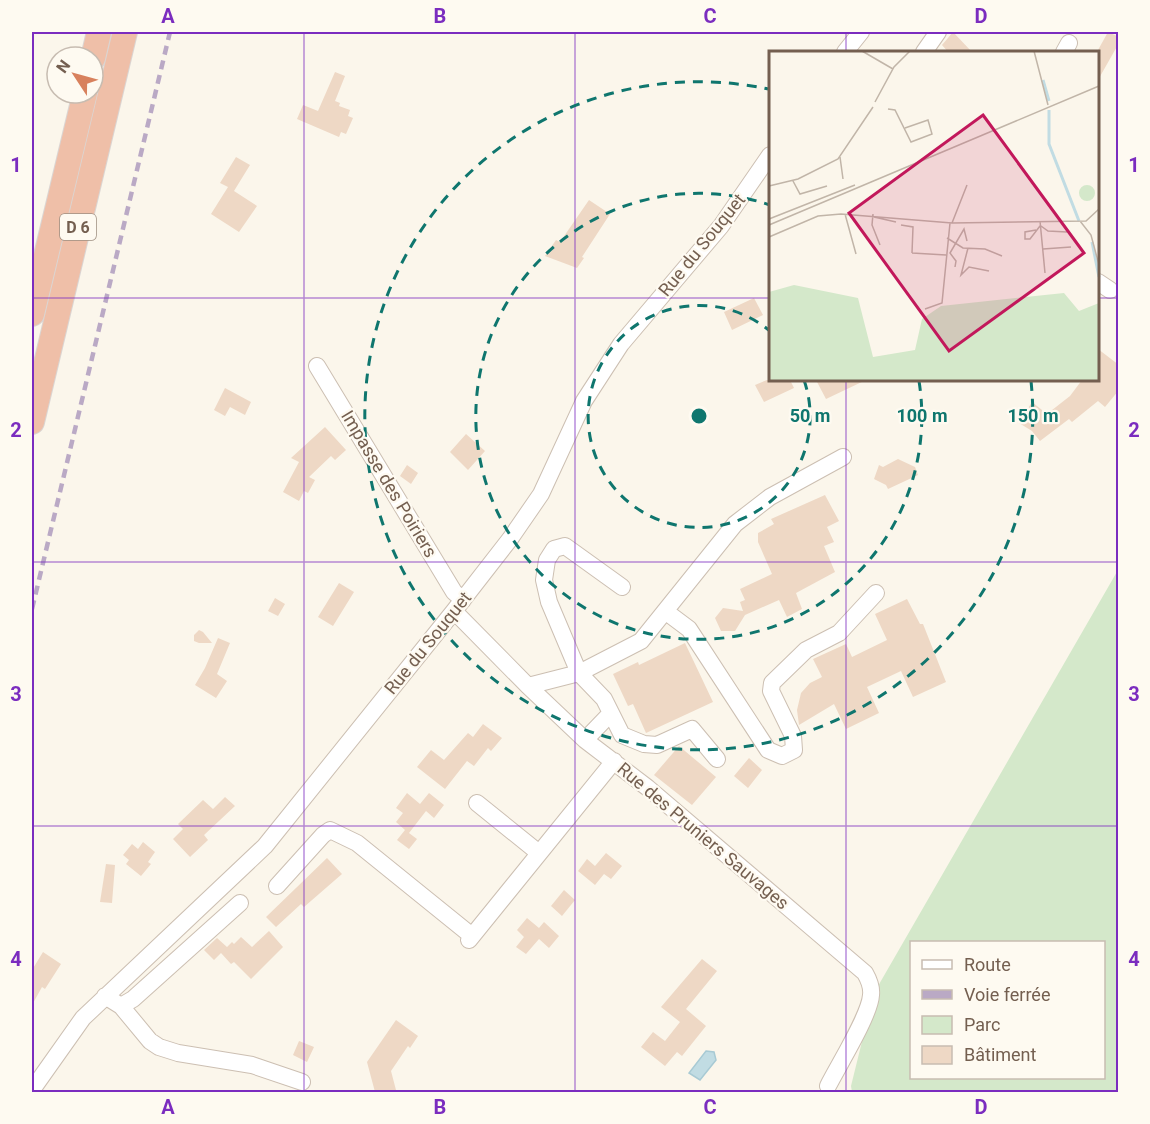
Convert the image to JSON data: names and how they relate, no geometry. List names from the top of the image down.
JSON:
{
  "streets": {
    "highway": ["D 6"],
    "street": ["Rue du Souquet", "Impasse des Poiriers", "Rue des Pruniers Sauvages"]
  },
  "crossings": [
    ["Rue du Souquet", "Impasse des Poiriers"],
    ["Rue du Souquet", "Rue des Pruniers Sauvages"],
    ["Impasse des Poiriers", "Rue des Pruniers Sauvages"]
  ],
  "legend": [
    "Route",
    "Voie ferrée",
    "Parc",
    "Bâtiment"
  ],
  "north": "top left",
  "grid": {
    "columns": [
      "A",
      "B",
      "C",
      "D"
    ],
    "rows": [
      "1",
      "2",
      "3",
      "4"
    ]
  },
  "rings": ["50 m", "100 m", "150 m"]
}
